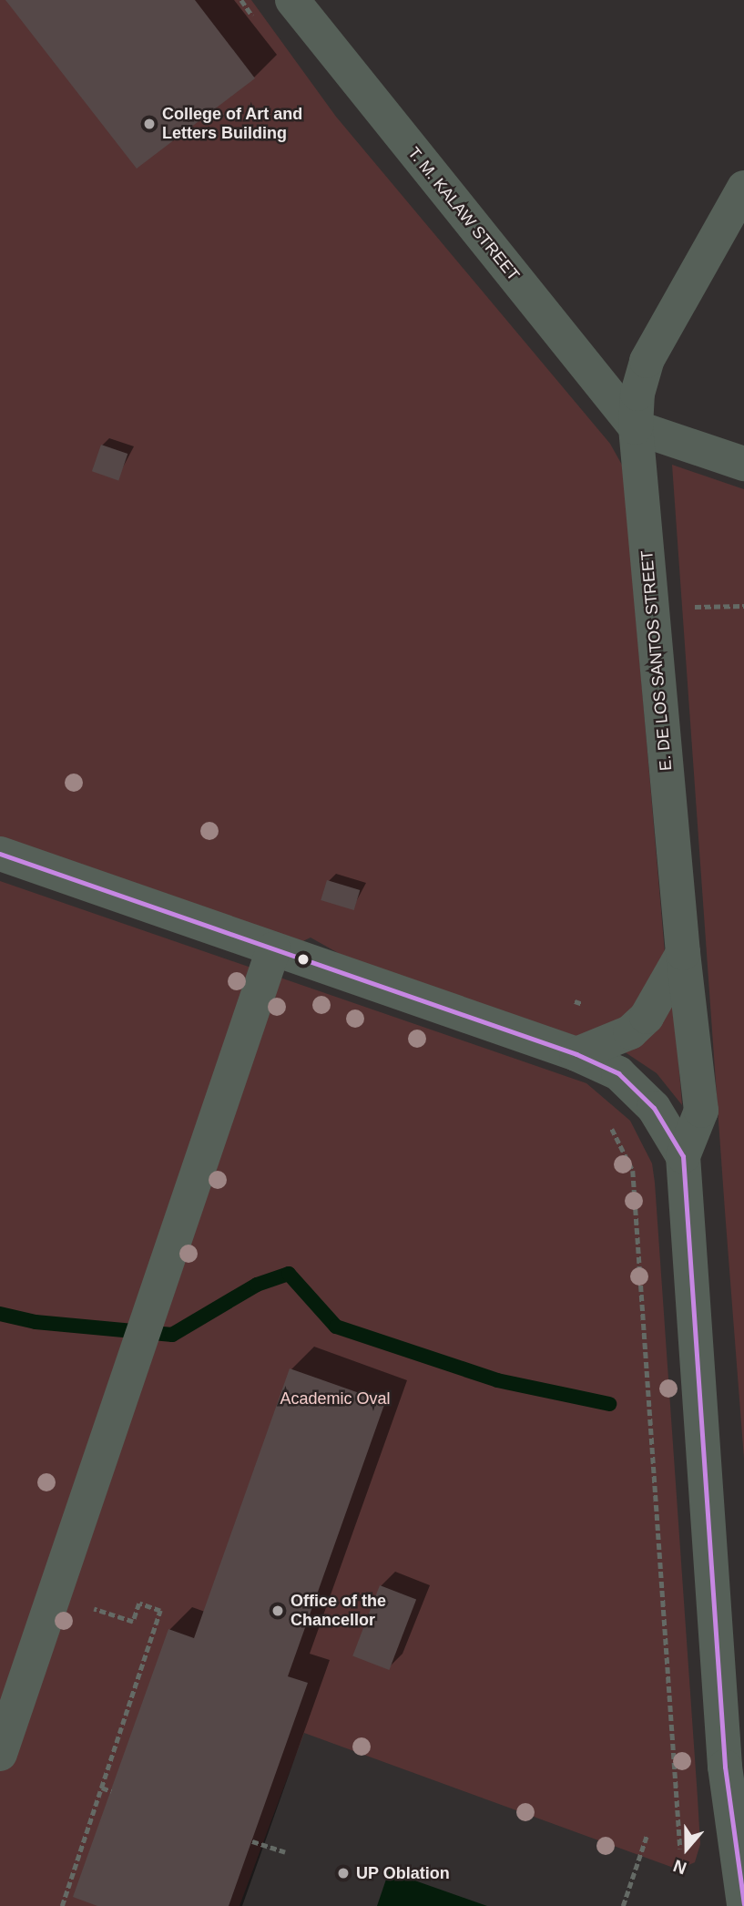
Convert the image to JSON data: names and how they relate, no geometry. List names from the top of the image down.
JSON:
{
  "streets": {
    "street": ["T. M. KALAW STREET", "E. DE LOS SANTOS STREET"]
  },
  "crossings": [
    ["T. M. KALAW STREET", "E. DE LOS SANTOS STREET"]
  ],
  "parks": ["Academic Oval"],
  "places": ["College of Art and Letters Building", "Office of the Chancellor", "UP Oblation"],
  "north": "bottom"
}
